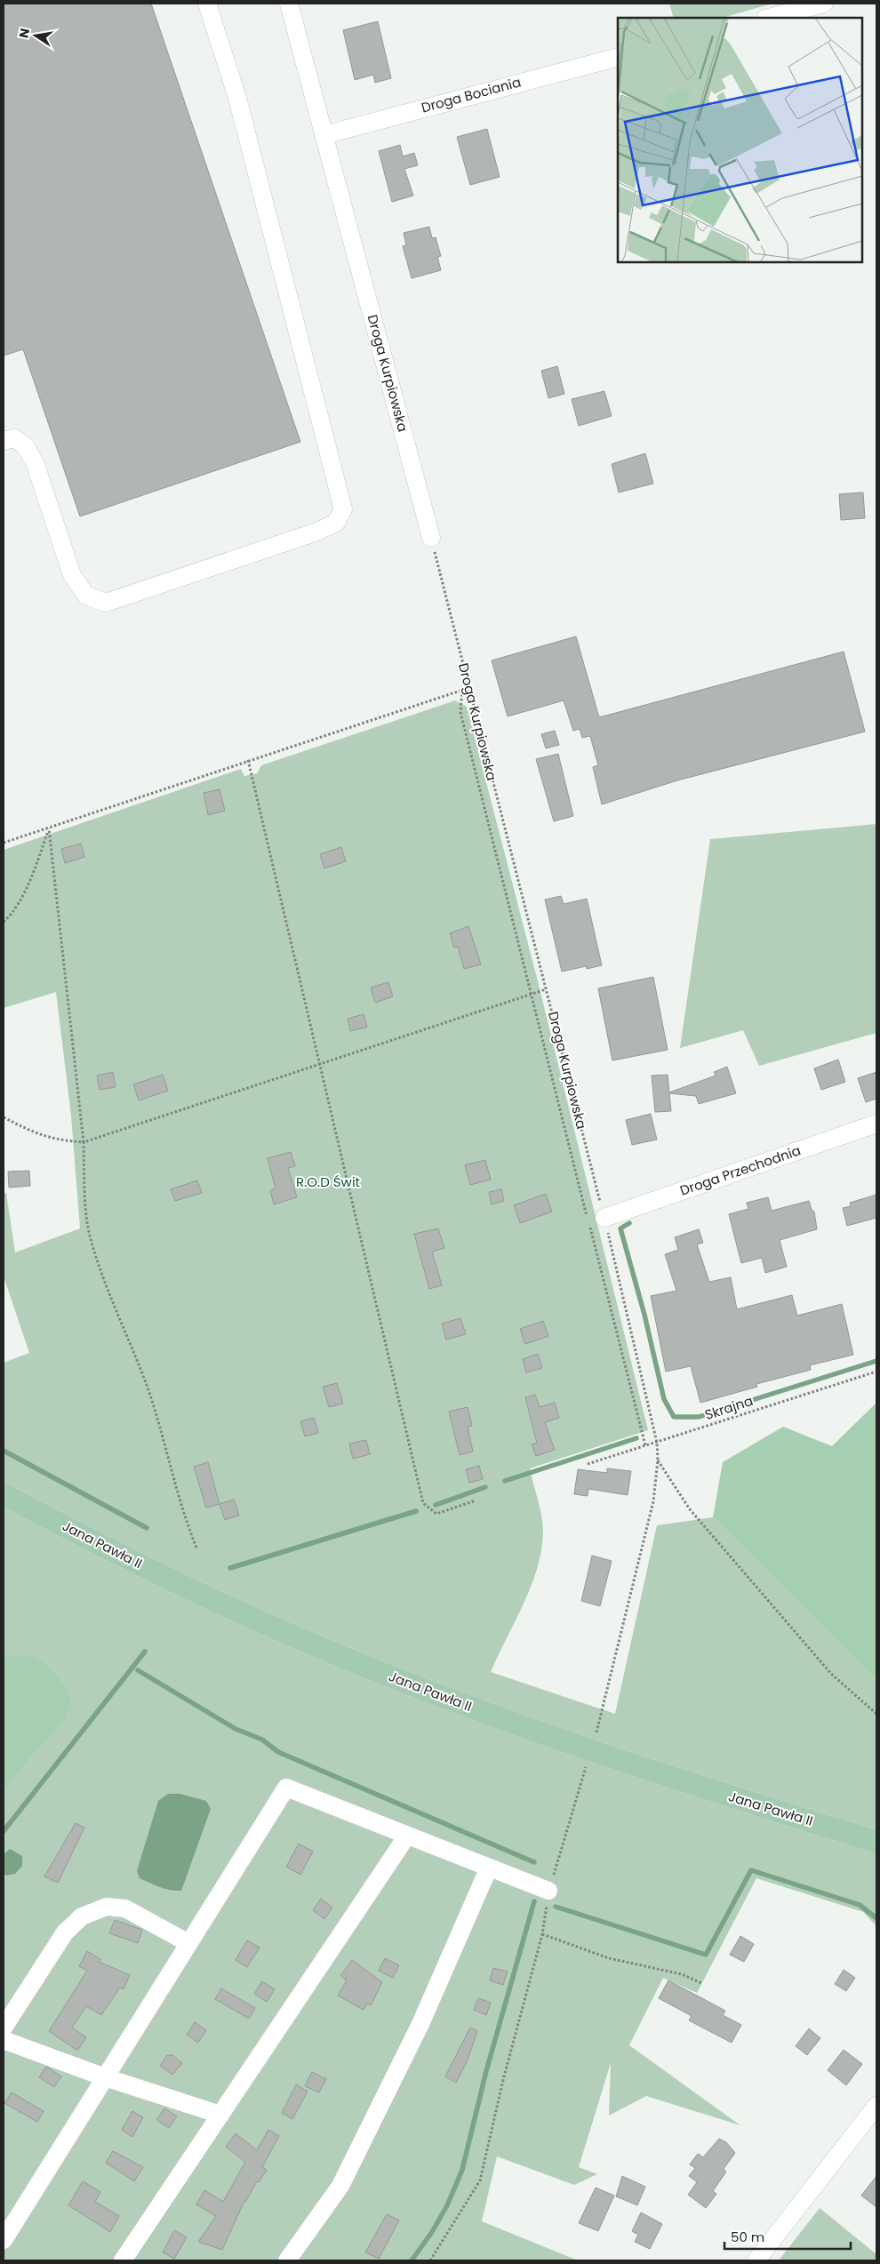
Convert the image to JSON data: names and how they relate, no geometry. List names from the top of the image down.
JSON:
{
  "streets": {
    "main road": ["Jana Pawła II"],
    "street": ["Droga Bociania", "Droga Kurpiowska", "Droga Przechodnia"],
    "path": ["Skrajna"]
  },
  "crossings": [
    ["Droga Bociania", "Droga Kurpiowska"],
    ["Droga Kurpiowska", "Droga Przechodnia"],
    ["Droga Kurpiowska", "Skrajna"]
  ],
  "parks": ["R.O.D Świt"],
  "scale_bar": "50 m",
  "north": "left"
}
